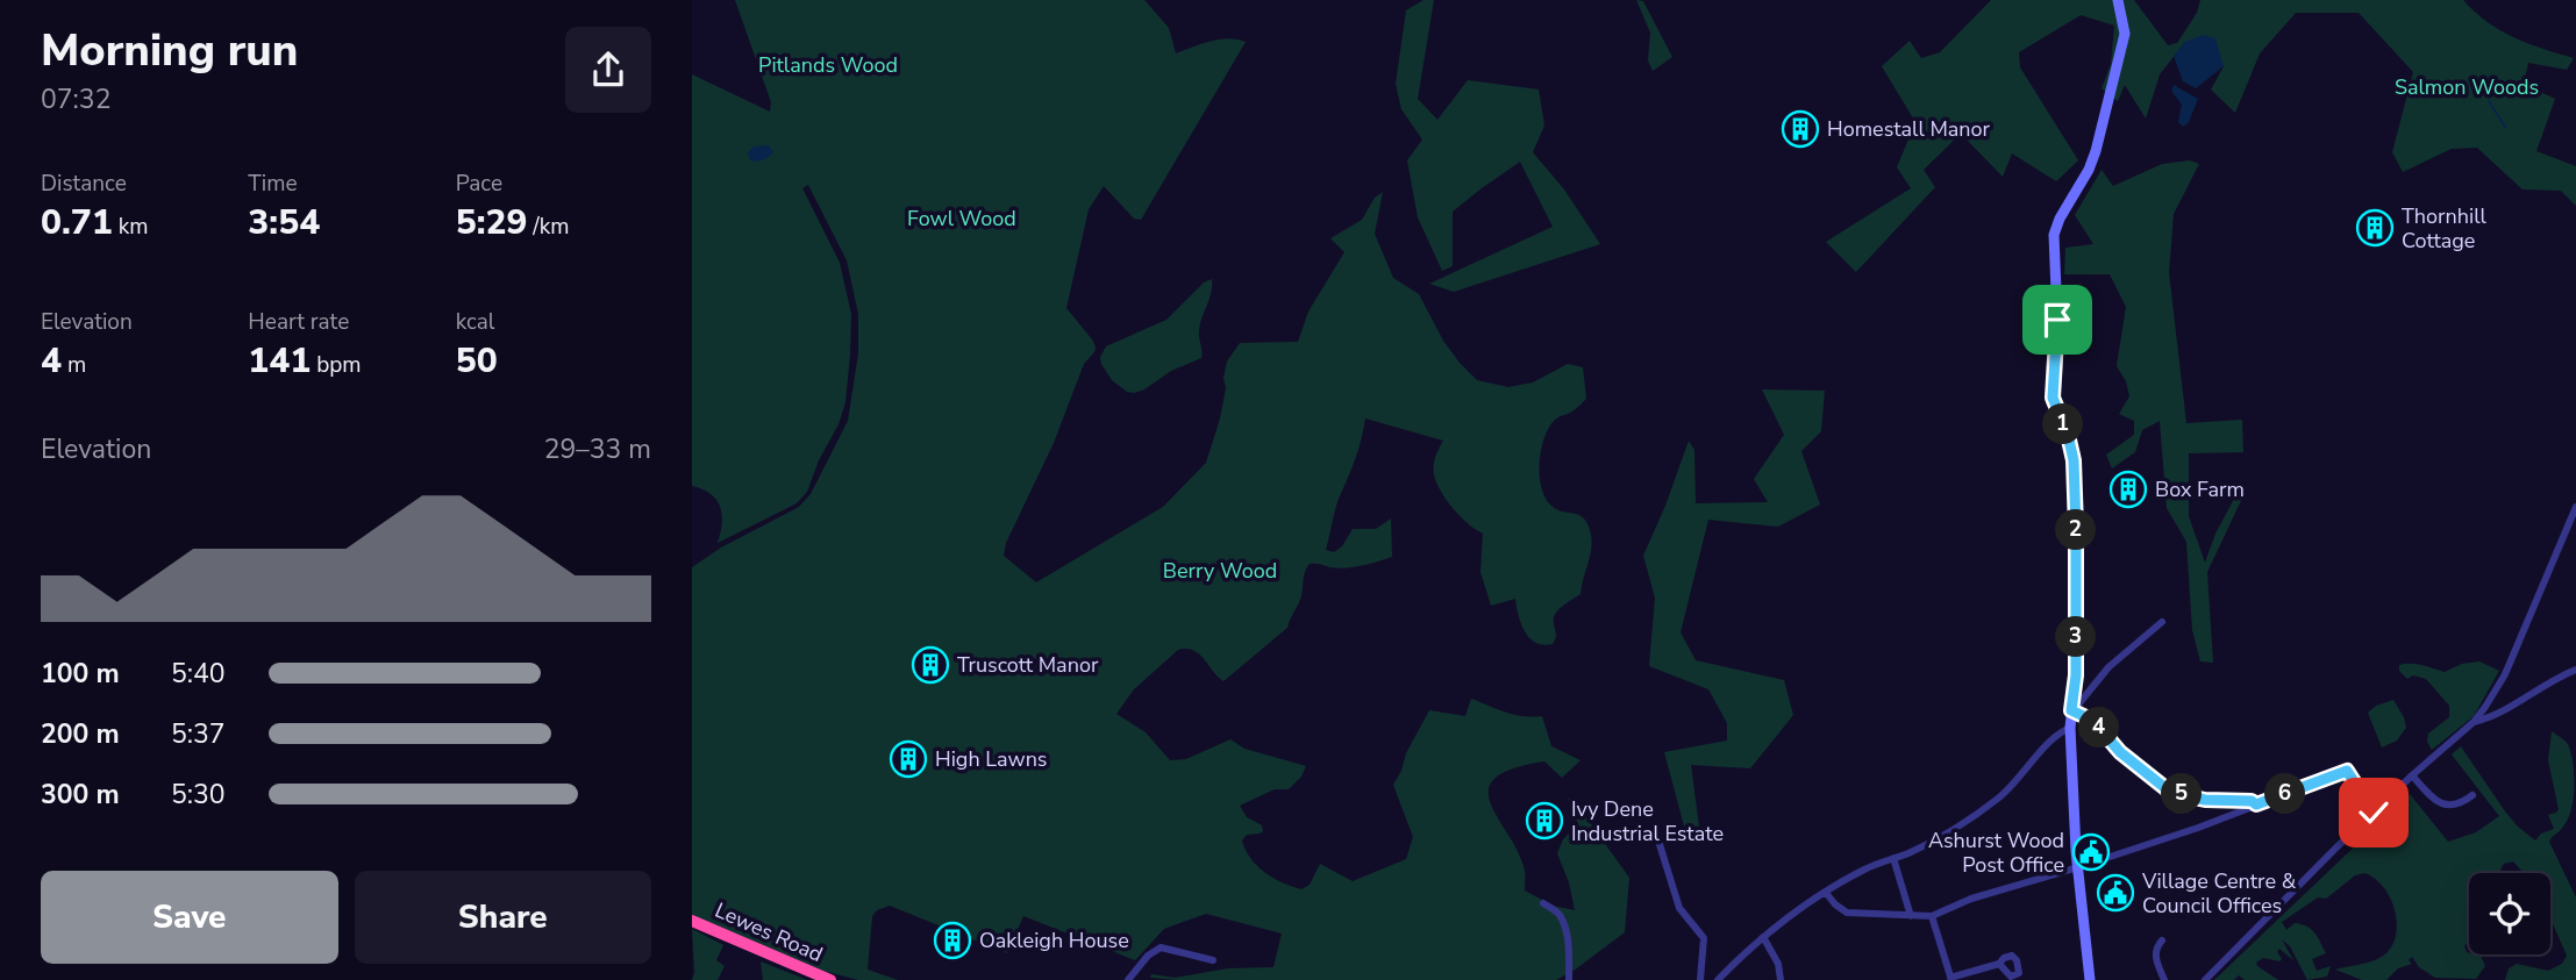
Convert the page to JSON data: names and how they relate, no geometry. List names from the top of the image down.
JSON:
{
  "streets": {
    "highway": ["Lewes Road"]
  },
  "parks": [
    "Pitlands Wood",
    "Salmon Woods",
    "Fowl Wood",
    "Berry Wood"
  ],
  "places": {
    "building": [
      "Homestall Manor",
      "Thornhill Cottage",
      "Box Farm",
      "Truscott Manor",
      "High Lawns",
      "Ivy Dene Industrial Estate",
      "Oakleigh House"
    ],
    "public building": ["Ashurst Wood Post Office", "Village Centre & Council Offices"]
  },
  "page": {
    "heading": ["Morning run", "07:32"],
    "stats": [
      ["Distance", "0.71 km"],
      ["Time", "3:54"],
      ["Pace", "5:29 /km"],
      ["Elevation", "4 m"],
      ["Heart rate", "141 bpm"],
      ["kcal", "50"]
    ],
    "pins": [
      "1",
      "2",
      "3",
      "4",
      "5",
      "6"
    ],
    "chart": ["Elevation", "29–33 m"],
    "list": [
      {
        "name": "100 m",
        "note": "5:40"
      },
      {
        "name": "200 m",
        "note": "5:37"
      },
      {
        "name": "300 m",
        "note": "5:30"
      }
    ],
    "buttons": ["Save", "Share"]
  }
}
